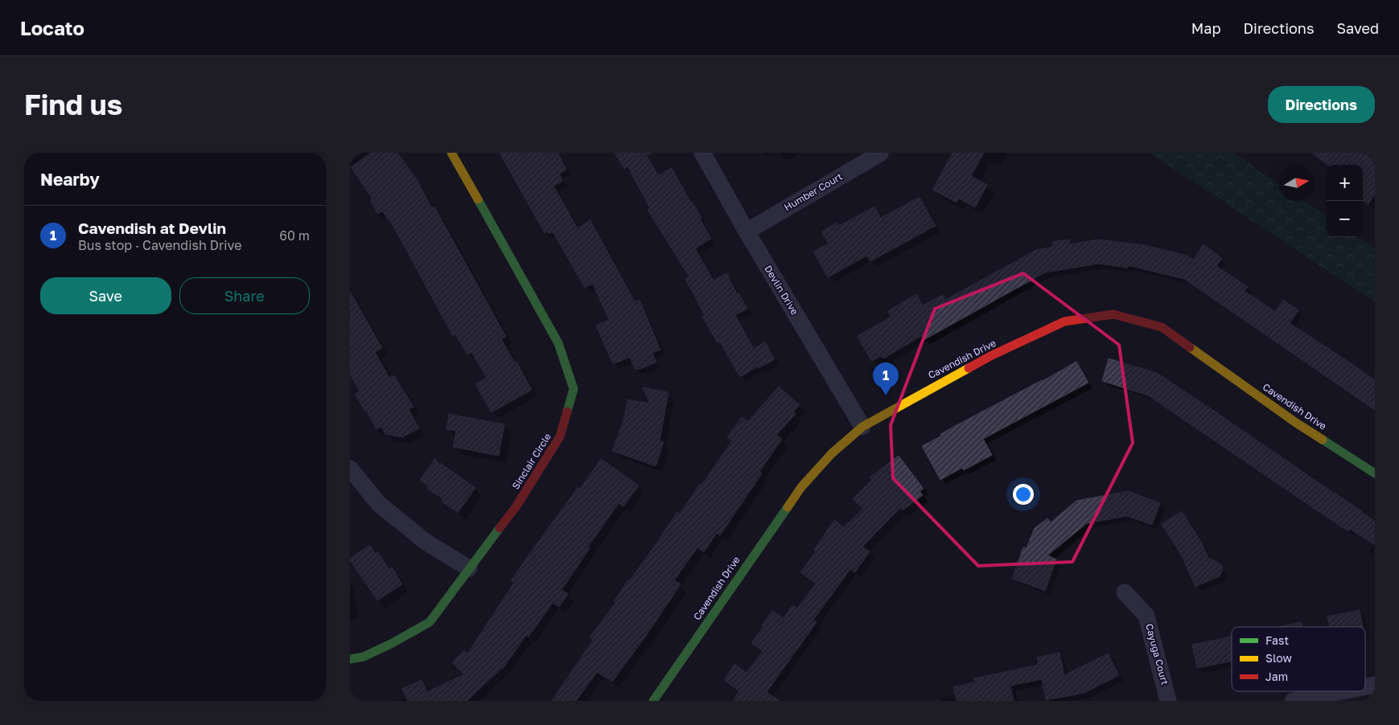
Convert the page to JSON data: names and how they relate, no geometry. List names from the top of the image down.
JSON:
{
  "streets": {
    "street": [
      "Humber Court",
      "Devlin Drive",
      "Cavendish Drive",
      "Sinclair Circle",
      "Cayuga Court"
    ]
  },
  "crossings": [
    ["Humber Court", "Devlin Drive"],
    ["Devlin Drive", "Cavendish Drive"]
  ],
  "legend": ["Fast", "Slow", "Jam"],
  "north": "right",
  "page": {
    "header": "Locato",
    "nav": ["Map", "Directions", "Saved"],
    "buttons": [
      "Directions",
      ["Save", "Share"]
    ],
    "title": "Find us",
    "heading": "Nearby",
    "map_buttons": ["+", "−"],
    "list": [
      {
        "mark": "1",
        "name": "Cavendish at Devlin",
        "note": "Bus stop · Cavendish Drive",
        "value": "60 m"
      }
    ],
    "pins": "1"
  }
}
